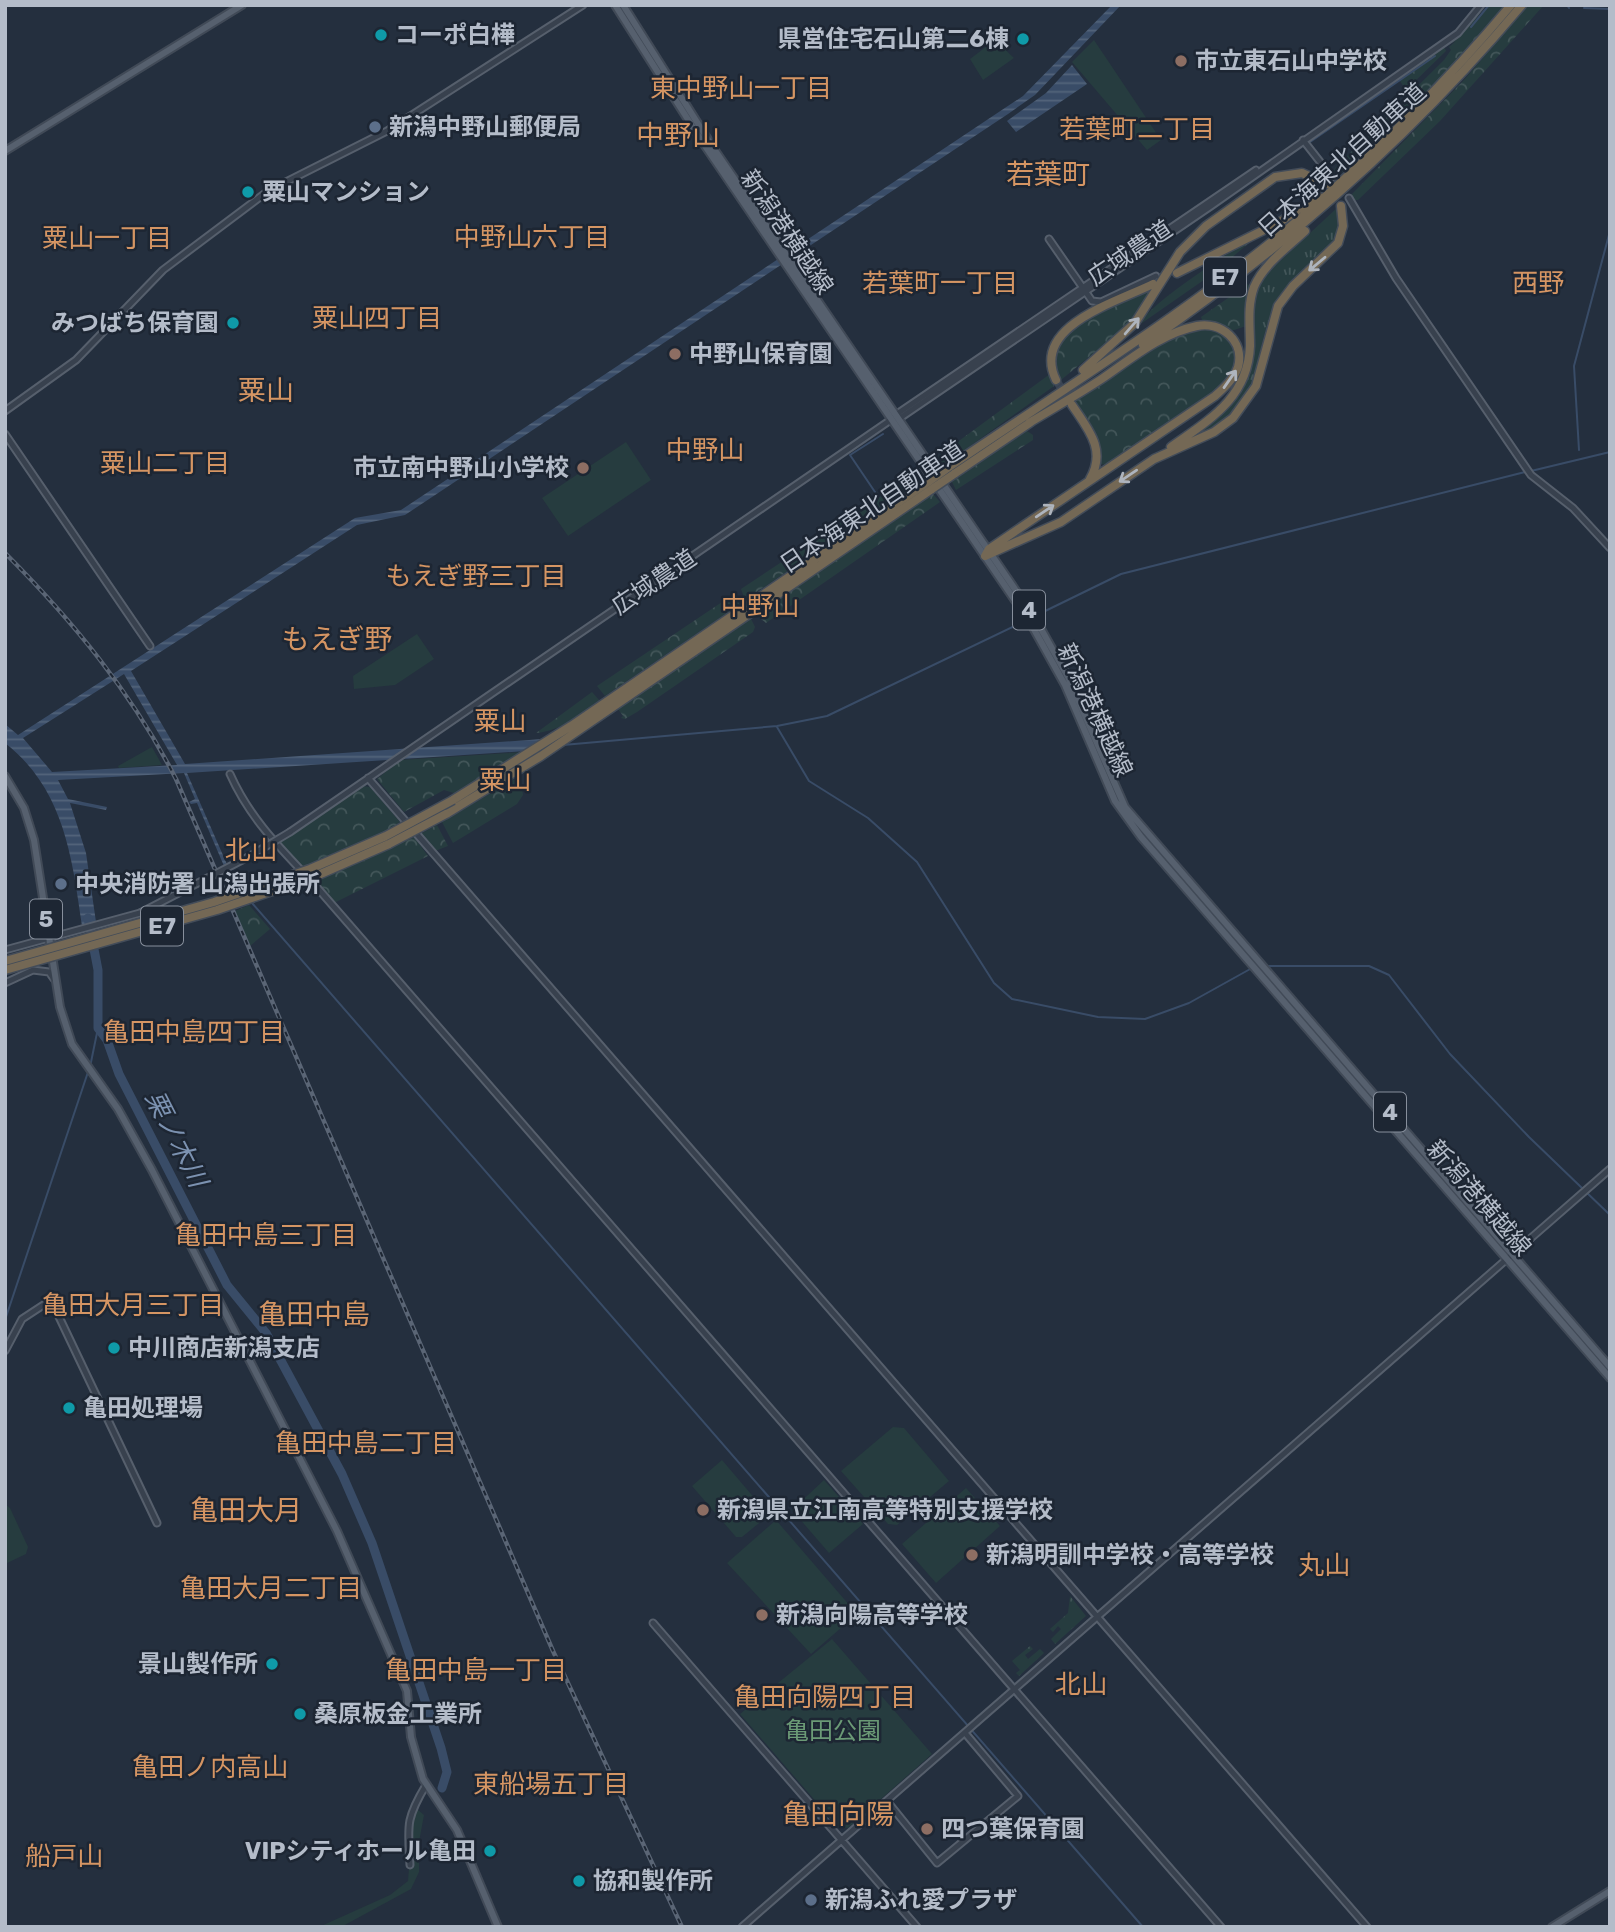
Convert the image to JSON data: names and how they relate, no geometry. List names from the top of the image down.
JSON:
{
  "streets": {
    "highway": ["日本海東北自動車道", "E7"],
    "main road": ["新潟港横越線", "4", "5"],
    "street": ["広域農道"]
  },
  "crossings": [
    ["新潟港横越線", "広域農道"]
  ],
  "districts": [
    "東中野山一丁目",
    "若葉町二丁目",
    "中野山",
    "若葉町",
    "中野山六丁目",
    "粟山一丁目",
    "若葉町一丁目",
    "西野",
    "粟山四丁目",
    "粟山",
    "中野山",
    "粟山二丁目",
    "もえぎ野三丁目",
    "中野山",
    "もえぎ野",
    "粟山",
    "粟山",
    "北山",
    "亀田中島四丁目",
    "亀田中島三丁目",
    "亀田大月三丁目",
    "亀田中島",
    "亀田中島二丁目",
    "亀田大月",
    "丸山",
    "亀田大月二丁目",
    "亀田中島一丁目",
    "北山",
    "亀田向陽四丁目",
    "亀田ノ内高山",
    "東船場五丁目",
    "亀田向陽",
    "船戸山"
  ],
  "water": ["栗ノ木川"],
  "parks": ["亀田公園"],
  "places": [
    "コーポ白樺",
    "県営住宅石山第二6棟",
    "市立東石山中学校",
    "新潟中野山郵便局",
    "粟山マンション",
    "みつばち保育園",
    "中野山保育園",
    "市立南中野山小学校",
    "中央消防署 山潟出張所",
    "中川商店新潟支店",
    "亀田処理場",
    "新潟県立江南高等特別支援学校",
    "新潟明訓中学校・高等学校",
    "新潟向陽高等学校",
    "景山製作所",
    "桑原板金工業所",
    "四つ葉保育園",
    "VIPシティホール亀田",
    "協和製作所",
    "新潟ふれ愛プラザ"
  ]
}
